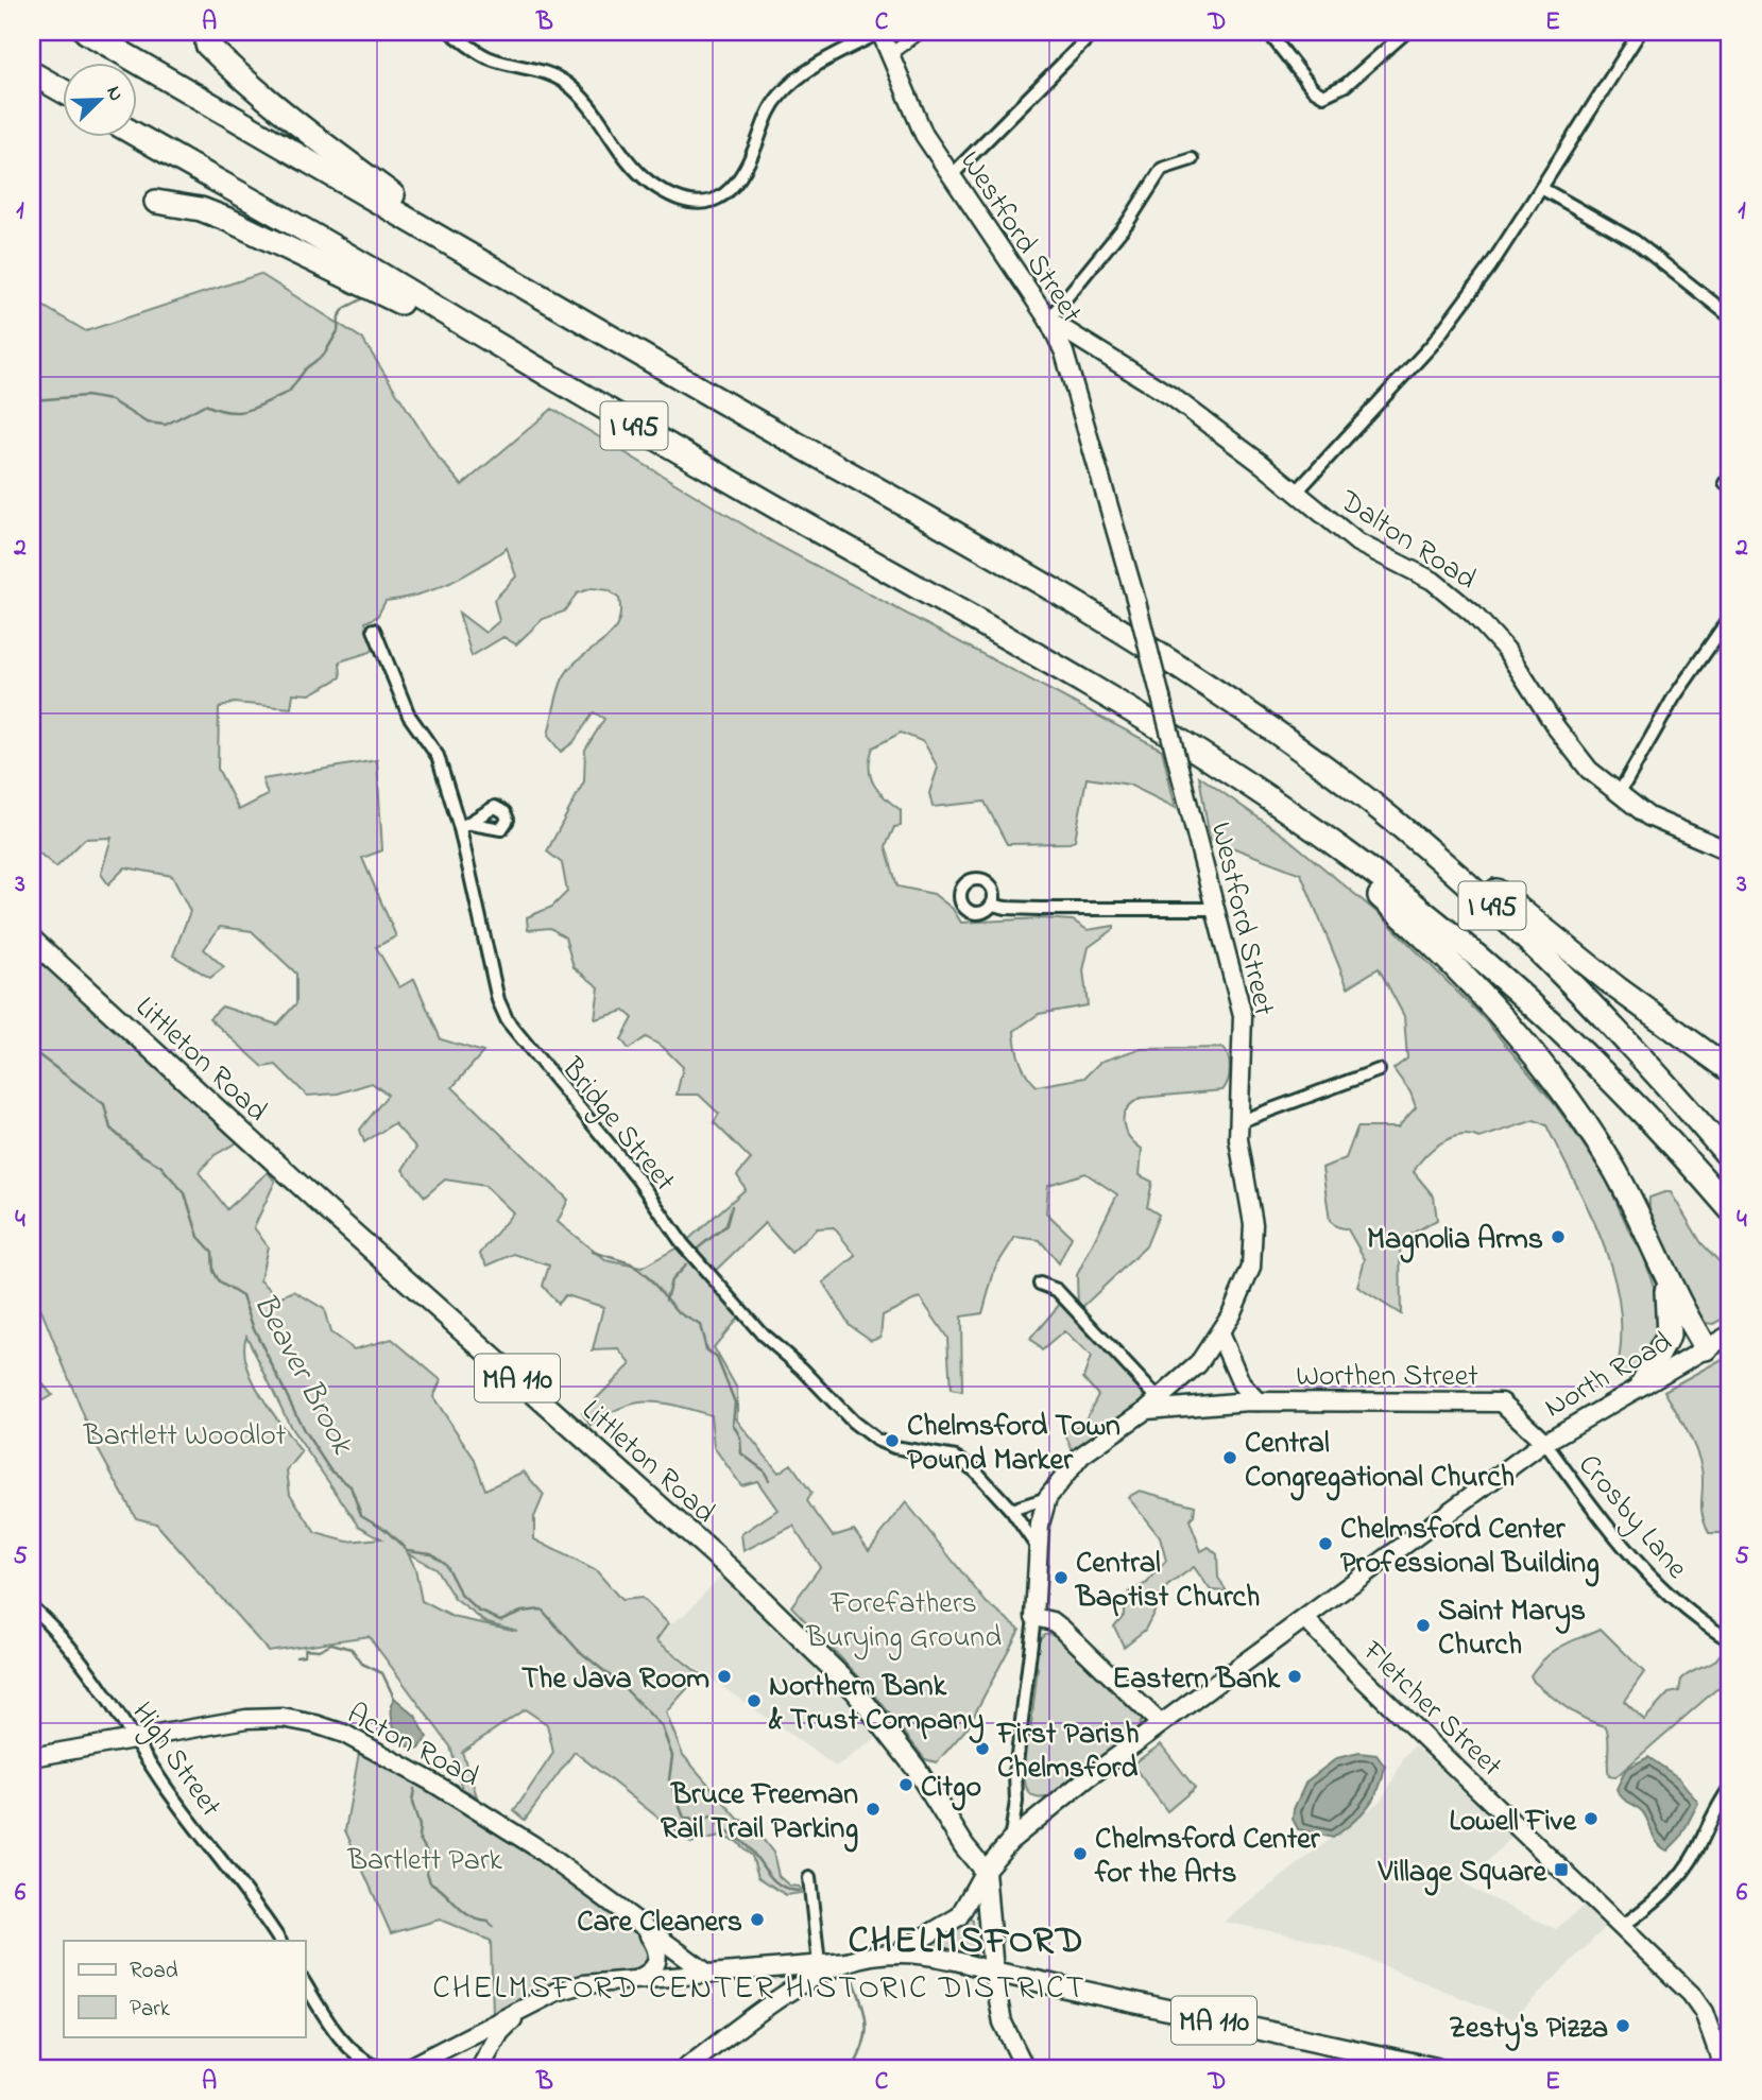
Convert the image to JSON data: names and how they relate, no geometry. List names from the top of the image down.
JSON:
{
  "streets": {
    "highway": ["I 495"],
    "main road": [
      "Westford Street",
      "Dalton Road",
      "Littleton Road",
      "North Road",
      "Worthen Street",
      "MA 110",
      "Fletcher Street",
      "Acton Road"
    ],
    "street": ["Bridge Street", "Crosby Lane", "High Street"]
  },
  "crossings": [
    ["Westford Street", "Dalton Road"],
    ["Westford Street", "Bridge Street"],
    ["Westford Street", "North Road"],
    ["Westford Street", "Worthen Street"],
    ["Littleton Road", "North Road"],
    ["North Road", "Worthen Street"],
    ["North Road", "Crosby Lane"],
    ["North Road", "Fletcher Street"],
    ["Worthen Street", "Crosby Lane"],
    ["Acton Road", "High Street"]
  ],
  "districts": ["CHELMSFORD", "CHELMSFORD CENTER HISTORIC DISTRICT"],
  "water": ["Beaver Brook"],
  "parks": ["Bartlett Woodlot", "Forefathers Burying Ground", "Bartlett Park"],
  "places": {
    "other": [
      "Magnolia Arms",
      "Chelmsford Town Pound Marker",
      "Central Congregational Church",
      "Chelmsford Center Professional Building",
      "Central Baptist Church",
      "Saint Marys Church",
      "The Java Room",
      "Eastern Bank",
      "Northern Bank & Trust Company",
      "First Parish Chelmsford",
      "Citgo",
      "Bruce Freeman Rail Trail Parking",
      "Lowell Five",
      "Chelmsford Center for the Arts",
      "Care Cleaners",
      "Zesty's Pizza"
    ],
    "transit": ["Village Square"]
  },
  "legend": ["Road", "Park"],
  "north": "top right",
  "grid": {
    "columns": [
      "A",
      "B",
      "C",
      "D",
      "E"
    ],
    "rows": [
      "1",
      "2",
      "3",
      "4",
      "5",
      "6"
    ]
  }
}
